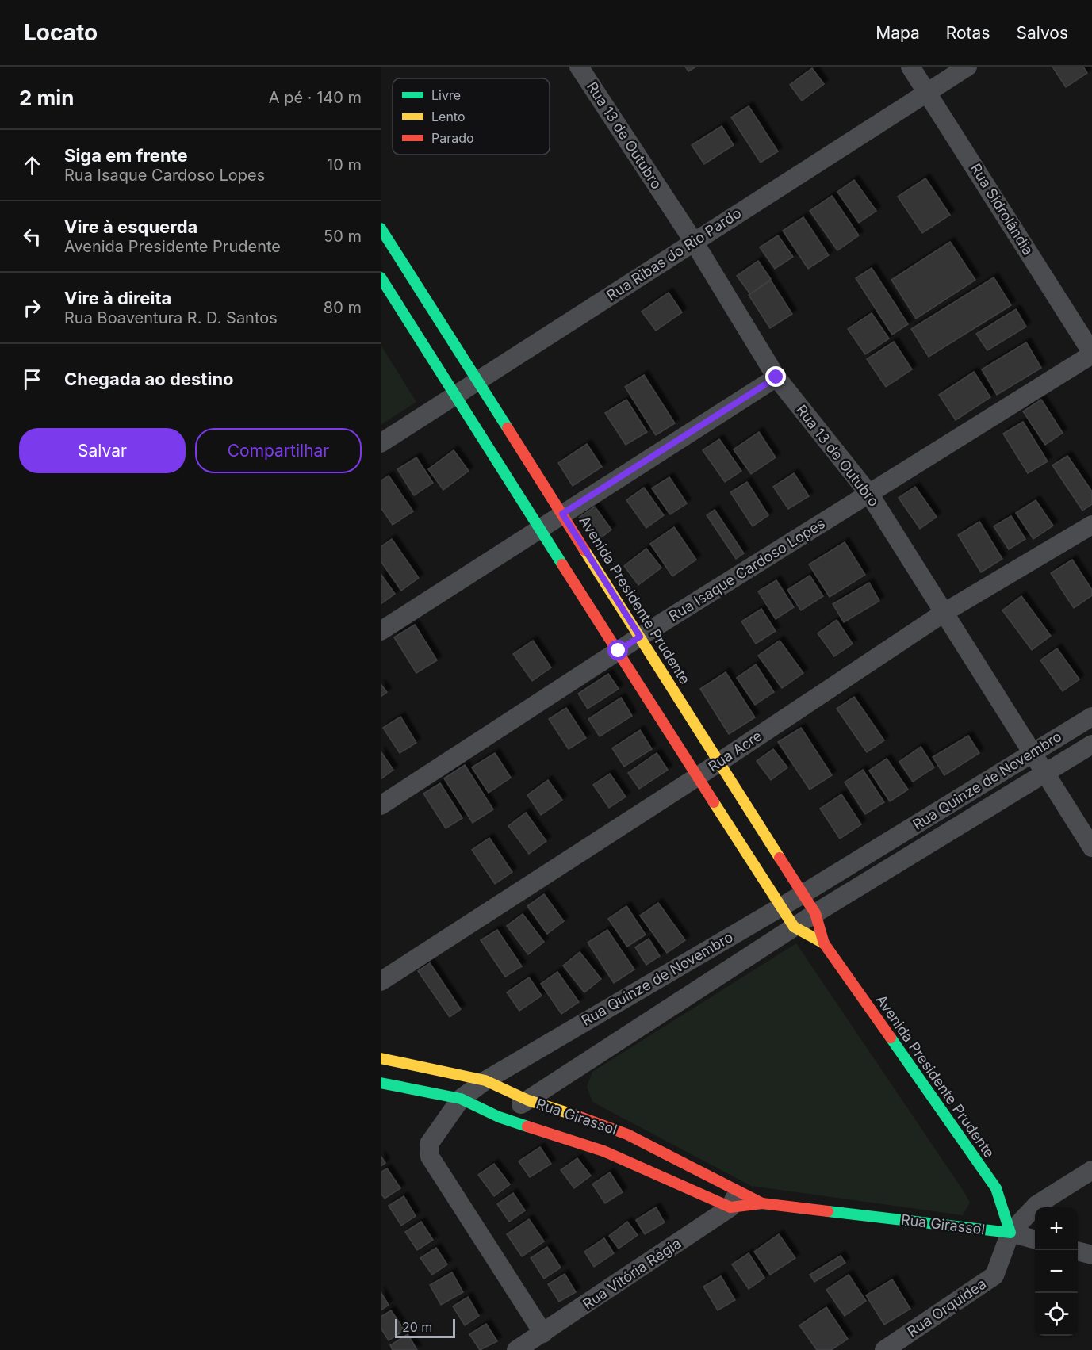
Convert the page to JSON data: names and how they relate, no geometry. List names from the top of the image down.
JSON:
{
  "streets": {
    "street": [
      "Rua 13 de Outubro",
      "Rua Sidrolândia",
      "Rua Ribas do Rio Pardo",
      "Rua Isaque Cardoso Lopes",
      "Avenida Presidente Prudente",
      "Rua Acre",
      "Rua Quinze de Novembro",
      "Rua Girassol",
      "Rua Vitória Régia",
      "Rua Orquídea"
    ]
  },
  "crossings": [
    ["Rua 13 de Outubro", "Rua Ribas do Rio Pardo"],
    ["Rua 13 de Outubro", "Rua Isaque Cardoso Lopes"],
    ["Rua 13 de Outubro", "Rua Acre"],
    ["Rua 13 de Outubro", "Rua Quinze de Novembro"],
    ["Rua Sidrolândia", "Rua Ribas do Rio Pardo"],
    ["Rua Sidrolândia", "Rua Isaque Cardoso Lopes"],
    ["Rua Ribas do Rio Pardo", "Avenida Presidente Prudente"],
    ["Rua Isaque Cardoso Lopes", "Avenida Presidente Prudente"],
    ["Avenida Presidente Prudente", "Rua Acre"],
    ["Avenida Presidente Prudente", "Rua Quinze de Novembro"],
    ["Avenida Presidente Prudente", "Rua Girassol"],
    ["Avenida Presidente Prudente", "Rua Orquídea"],
    ["Rua Quinze de Novembro", "Rua Girassol"],
    ["Rua Quinze de Novembro", "Rua Vitória Régia"],
    ["Rua Girassol", "Rua Vitória Régia"],
    ["Rua Girassol", "Rua Orquídea"]
  ],
  "legend": ["Livre", "Lento", "Parado"],
  "scale_bar": "20 m",
  "page": {
    "header": "Locato",
    "nav": ["Mapa", "Rotas", "Salvos"],
    "heading": ["2 min", "A pé · 140 m"],
    "list": [
      ["Siga em frente", "Rua Isaque Cardoso Lopes", "10 m"],
      ["Vire à esquerda", "Avenida Presidente Prudente", "50 m"],
      ["Vire à direita", "Rua Boaventura R. D. Santos", "80 m"],
      "Chegada ao destino"
    ],
    "buttons": ["Salvar", "Compartilhar"],
    "map_buttons": ["+", "−"],
    "scale": "20 m"
  }
}
